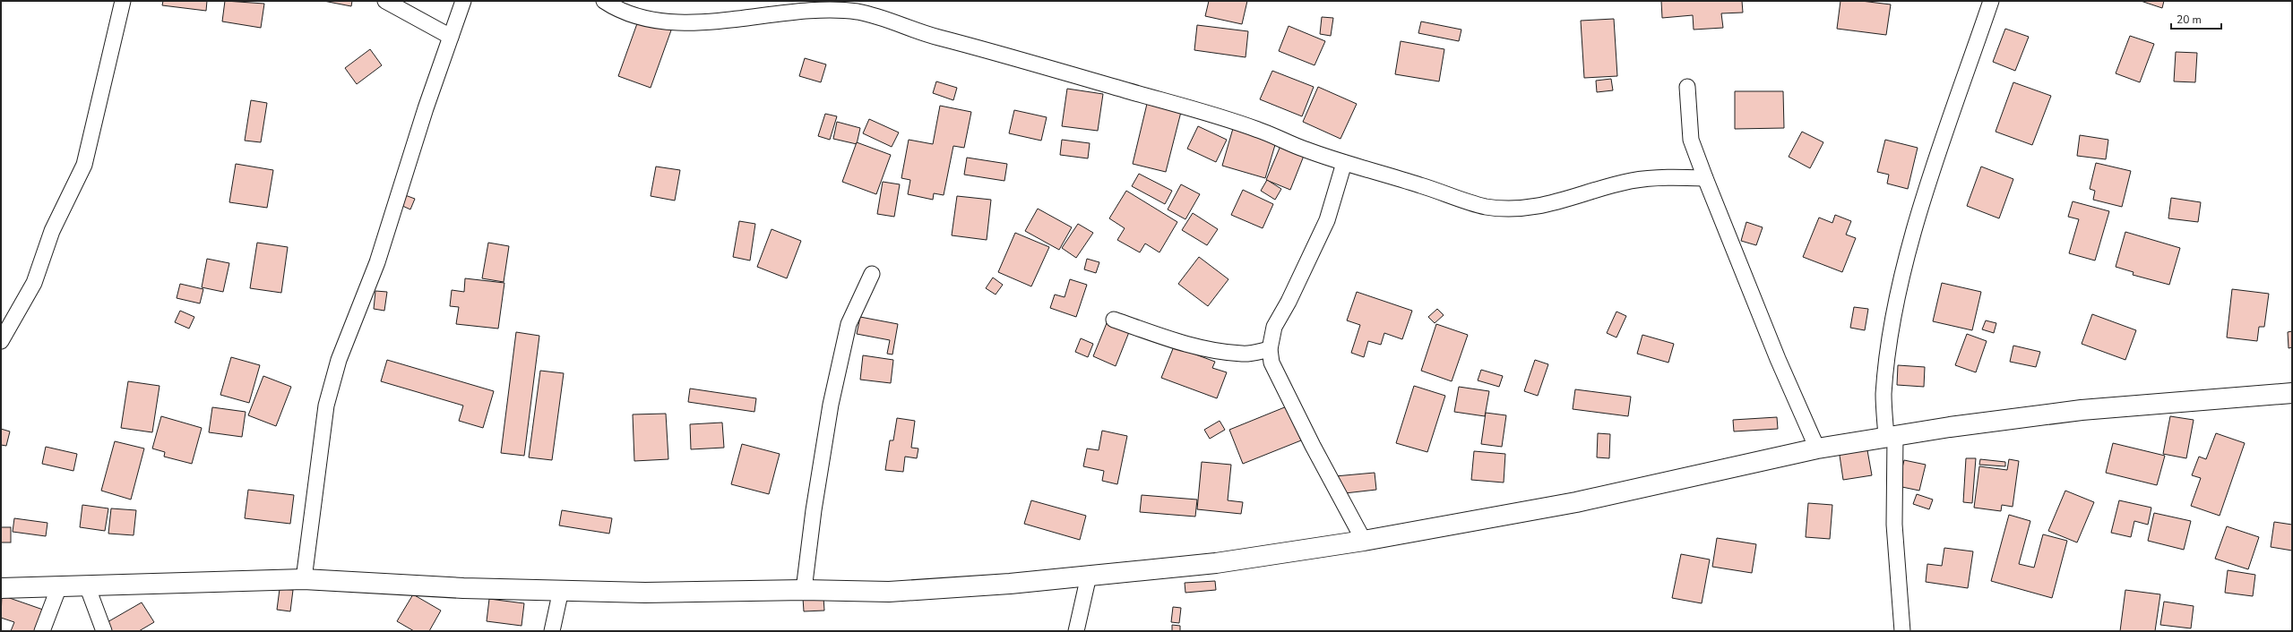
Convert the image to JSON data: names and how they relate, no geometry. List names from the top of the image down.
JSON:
{
  "scale_bar": "20 m"
}
